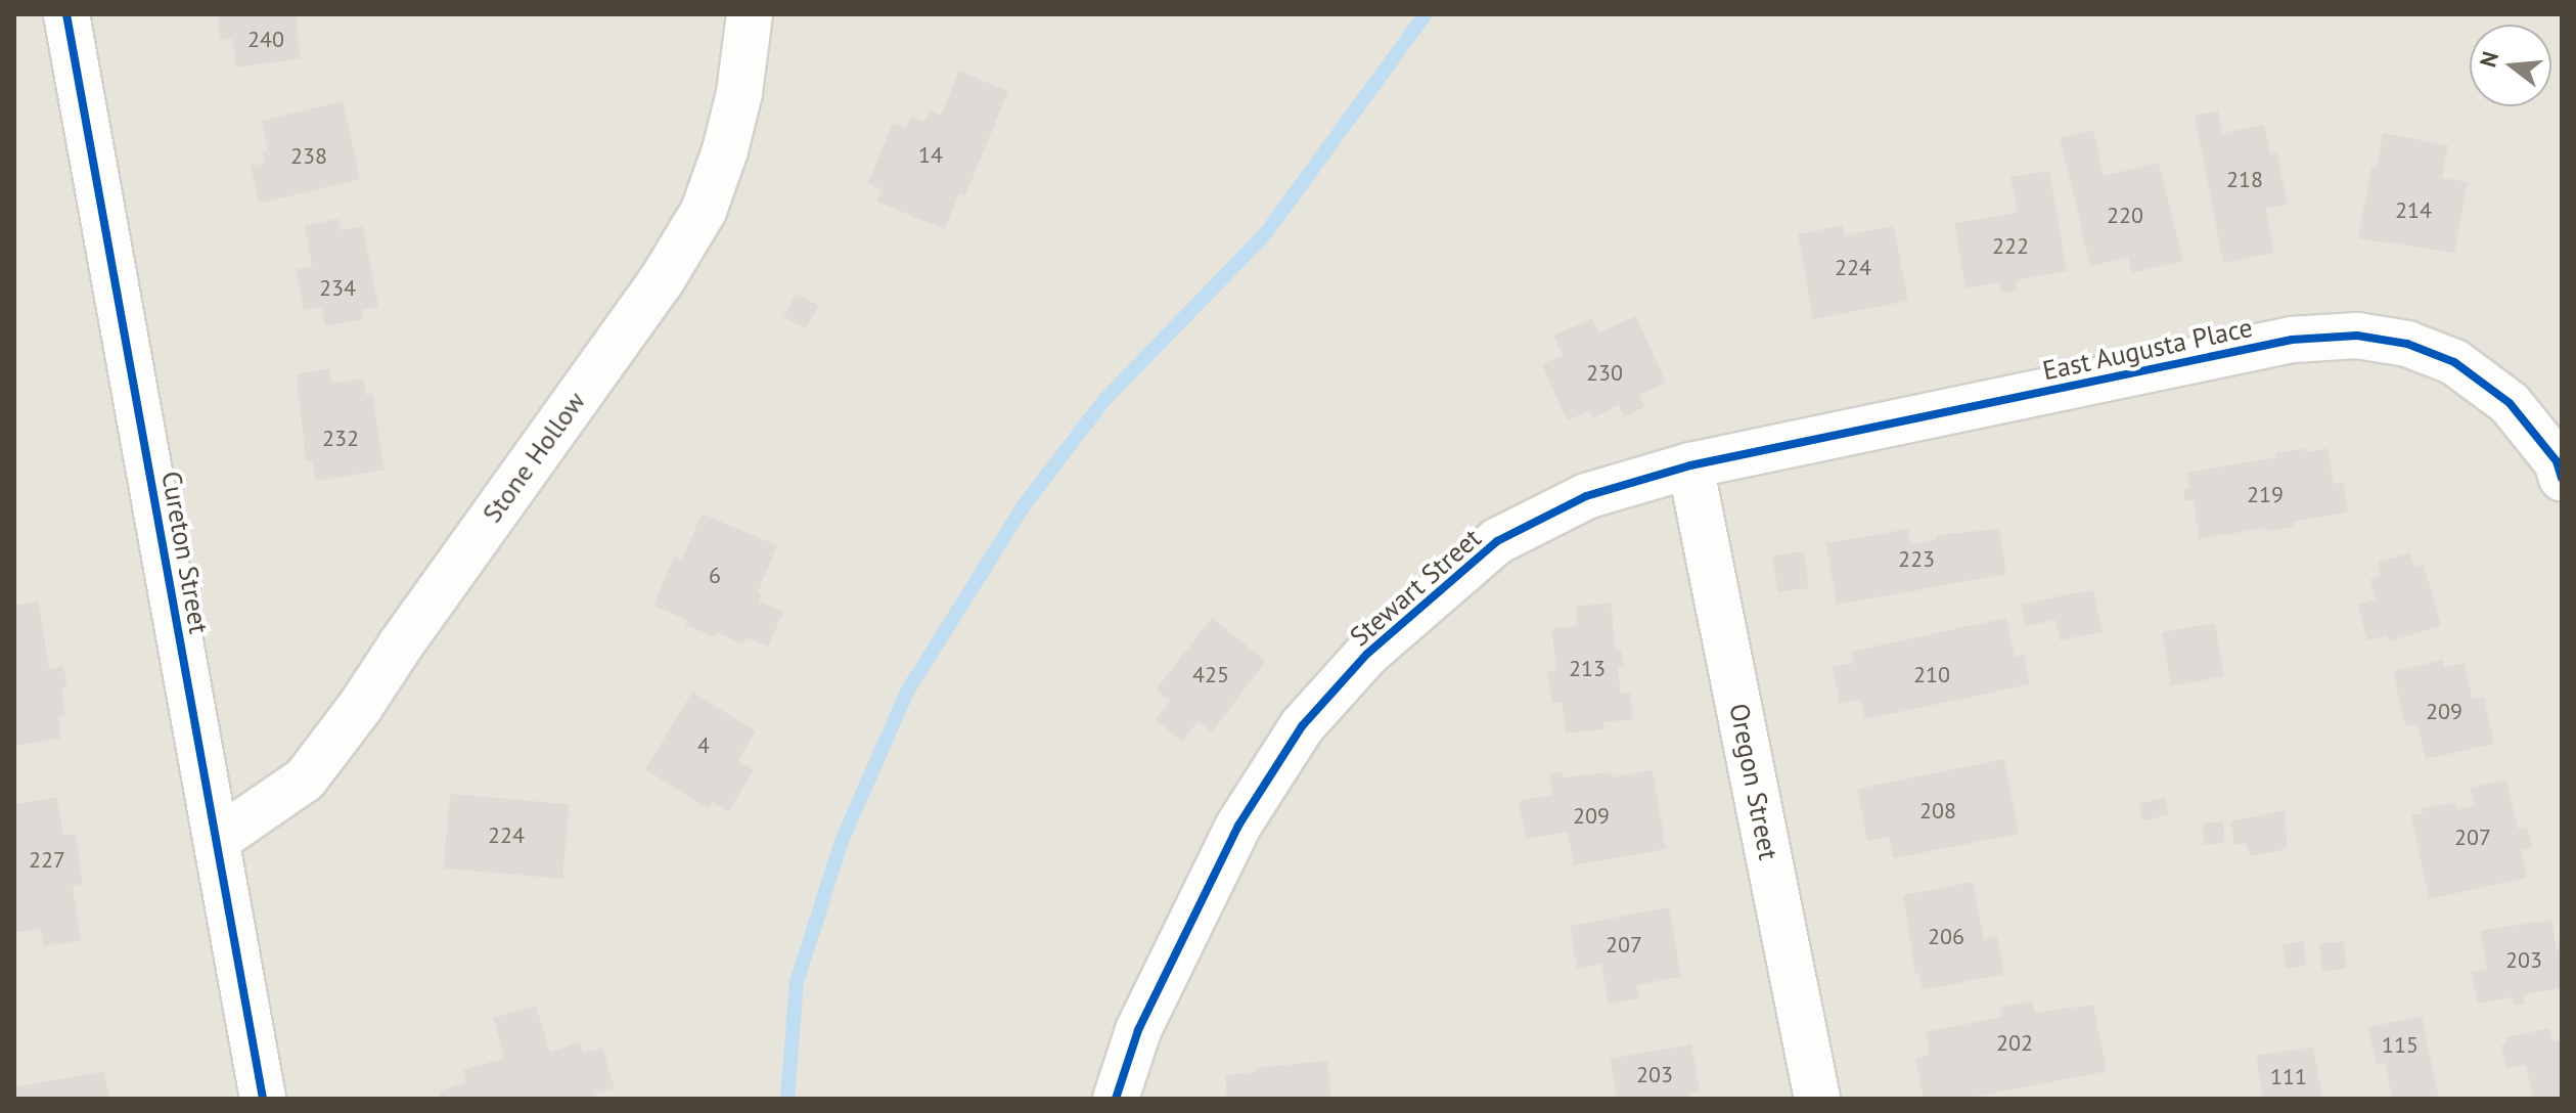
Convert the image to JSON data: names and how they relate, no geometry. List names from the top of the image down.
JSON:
{
  "streets": {
    "street": [
      "East Augusta Place",
      "Stone Hollow",
      "Cureton Street",
      "Stewart Street",
      "Oregon Street"
    ]
  },
  "crossings": [
    ["East Augusta Place", "Stewart Street"],
    ["East Augusta Place", "Oregon Street"],
    ["Stone Hollow", "Cureton Street"],
    ["Stewart Street", "Oregon Street"]
  ],
  "house_numbers": [
    "240",
    "14",
    "238",
    "218",
    "214",
    "220",
    "222",
    "224",
    "234",
    "230",
    "232",
    "219",
    "223",
    "6",
    "213",
    "425",
    "210",
    "209",
    "4",
    "208",
    "209",
    "224",
    "207",
    "227",
    "206",
    "207",
    "203",
    "202",
    "115",
    "203",
    "111"
  ],
  "north": "left"
}
